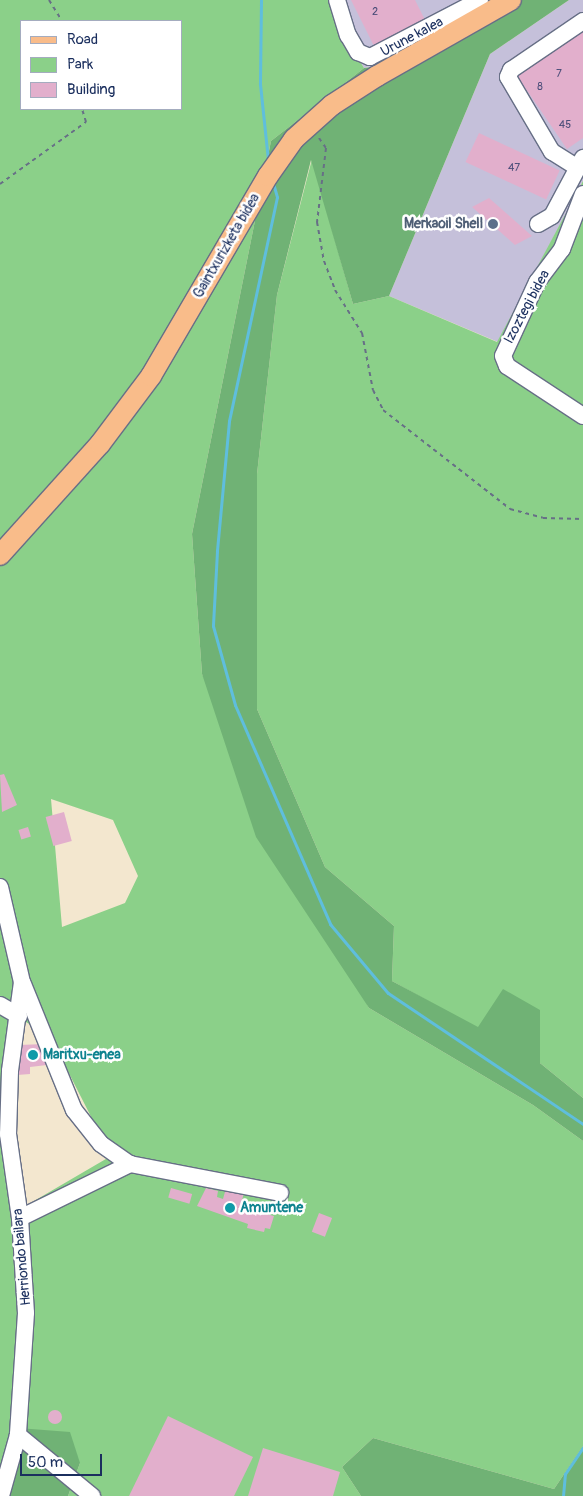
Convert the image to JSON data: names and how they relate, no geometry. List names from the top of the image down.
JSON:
{
  "streets": {
    "main road": ["Gaintxurizketa bidea"],
    "street": ["Urune kalea", "Izoztegi bidea", "Herriondo bailara"]
  },
  "places": ["Merkaoil Shell", "Maritxu-enea", "Amuntene"],
  "house_numbers": [
    "2",
    "7",
    "8",
    "45",
    "47"
  ],
  "legend": ["Road", "Park", "Building"],
  "scale_bar": "50 m"
}
